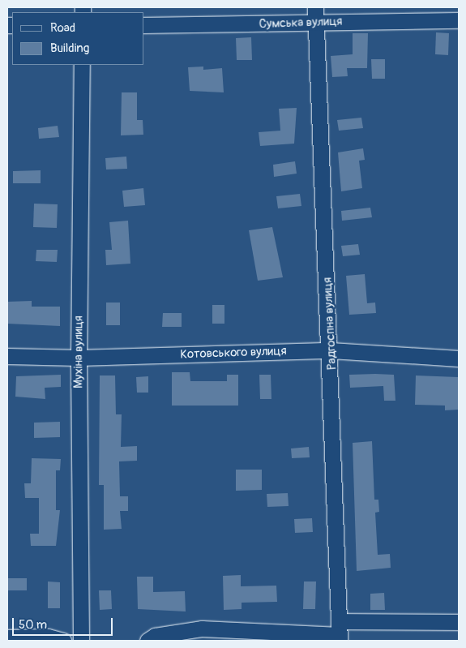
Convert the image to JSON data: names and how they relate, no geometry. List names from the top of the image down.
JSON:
{
  "streets": {
    "street": [
      "Сумська вулиця",
      "Радгоспна вулиця",
      "Мухіна вулиця",
      "Котовського вулиця"
    ]
  },
  "crossings": [
    ["Сумська вулиця", "Радгоспна вулиця"],
    ["Радгоспна вулиця", "Котовського вулиця"],
    ["Мухіна вулиця", "Котовського вулиця"]
  ],
  "legend": ["Road", "Building"],
  "scale_bar": "50 m"
}
